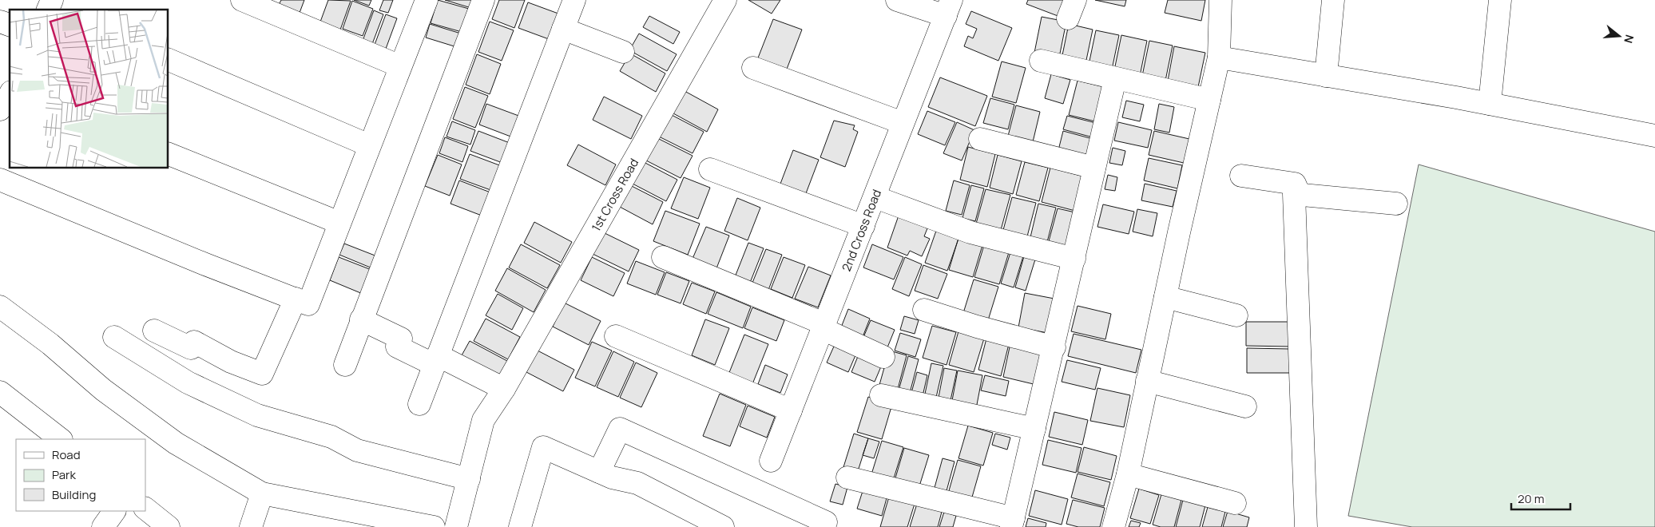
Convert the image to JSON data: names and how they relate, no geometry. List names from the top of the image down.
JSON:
{
  "streets": {
    "street": ["1st Cross Road", "2nd Cross Road"]
  },
  "legend": ["Road", "Park", "Building"],
  "scale_bar": "20 m",
  "north": "right"
}
